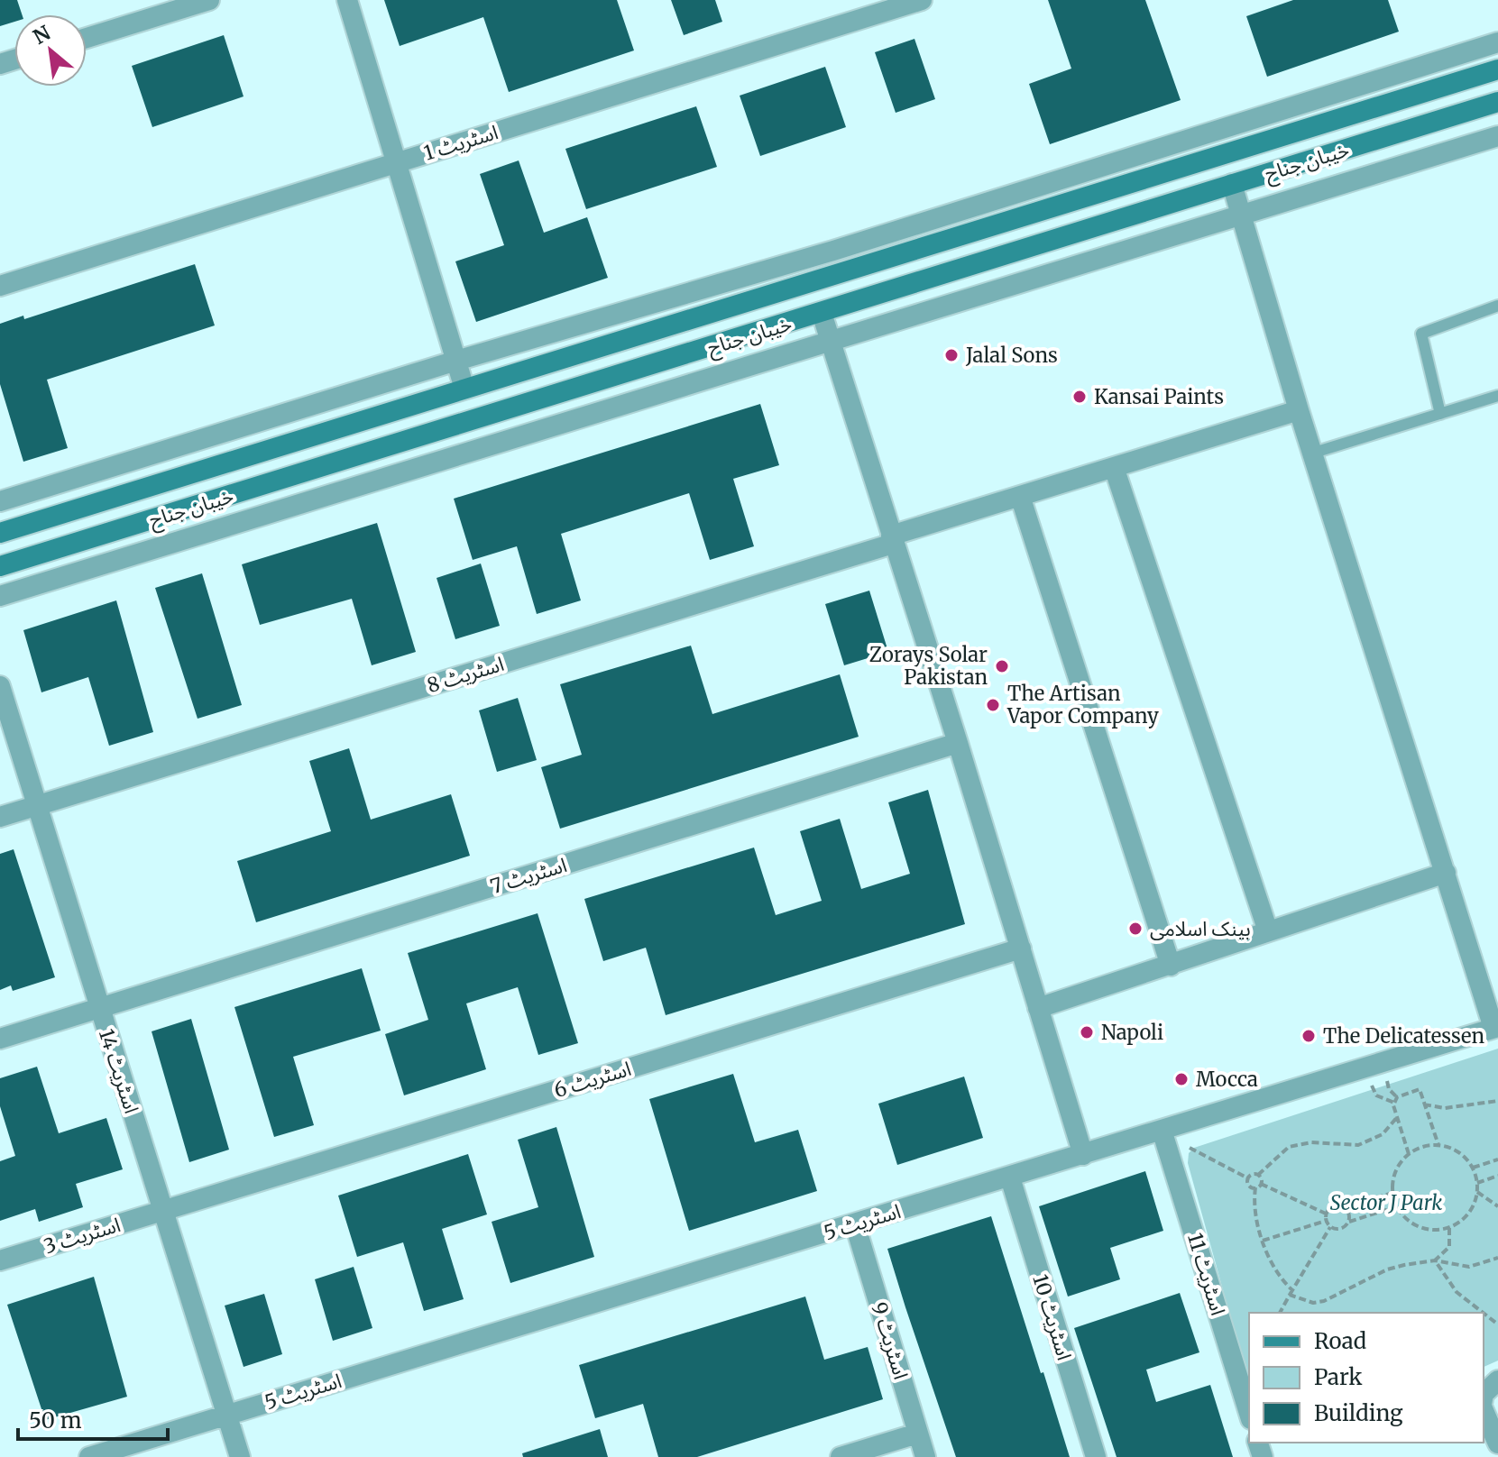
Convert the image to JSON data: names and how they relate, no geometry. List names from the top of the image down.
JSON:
{
  "streets": {
    "main road": ["خیبان جناح"],
    "street": [
      "اسٹریٹ 1",
      "اسٹریٹ 8",
      "اسٹریٹ 7",
      "اسٹریٹ 14",
      "اسٹریٹ 6",
      "اسٹریٹ 5",
      "اسٹریٹ 3",
      "اسٹریٹ 11",
      "اسٹریٹ 10",
      "اسٹریٹ 9"
    ]
  },
  "crossings": [
    ["اسٹریٹ 8", "اسٹریٹ 14"],
    ["اسٹریٹ 7", "اسٹریٹ 14"],
    ["اسٹریٹ 14", "اسٹریٹ 6"],
    ["اسٹریٹ 14", "اسٹریٹ 5"],
    ["اسٹریٹ 14", "اسٹریٹ 3"],
    ["اسٹریٹ 6", "اسٹریٹ 3"],
    ["اسٹریٹ 5", "اسٹریٹ 11"],
    ["اسٹریٹ 5", "اسٹریٹ 10"],
    ["اسٹریٹ 5", "اسٹریٹ 9"]
  ],
  "parks": ["Sector J Park"],
  "places": [
    "Jalal Sons",
    "Kansai Paints",
    "Zorays Solar Pakistan",
    "The Artisan Vapor Company",
    "بینک اسلامی",
    "Napoli",
    "The Delicatessen",
    "Mocca"
  ],
  "legend": ["Road", "Park", "Building"],
  "scale_bar": "50 m",
  "north": "top left"
}
